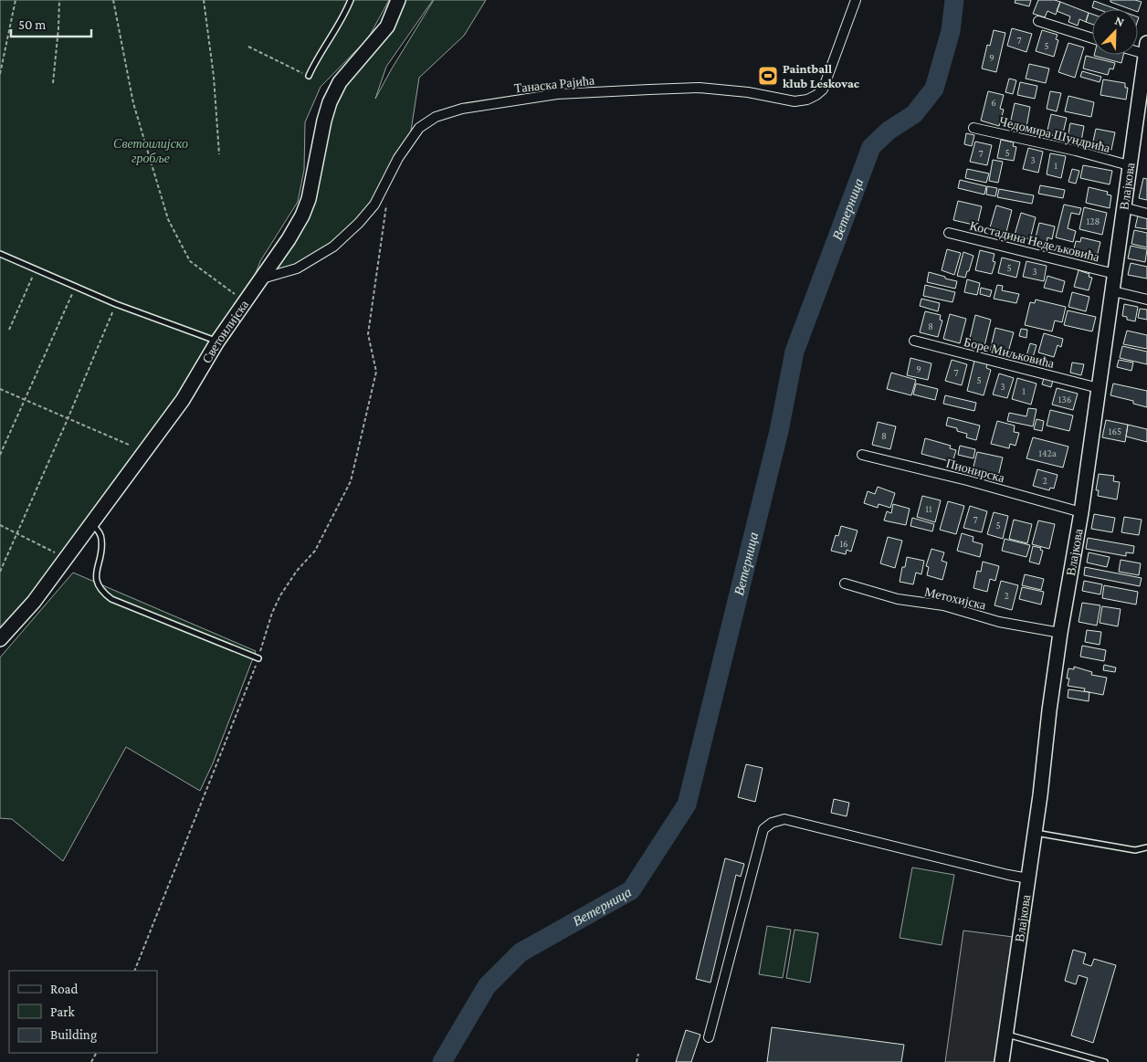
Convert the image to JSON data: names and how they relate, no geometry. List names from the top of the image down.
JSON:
{
  "streets": {
    "main road": ["Влајкова", "Светоилијска"],
    "street": [
      "Танаска Рајића",
      "Чедомира Шундрића",
      "Костадина Недељковића",
      "Боре Миљковића",
      "Пионирска",
      "Метохијска"
    ]
  },
  "crossings": [
    ["Танаска Рајића", "Светоилијска"],
    ["Чедомира Шундрића", "Влајкова"],
    ["Влајкова", "Костадина Недељковића"],
    ["Влајкова", "Боре Миљковића"],
    ["Влајкова", "Пионирска"],
    ["Влајкова", "Метохијска"]
  ],
  "water": ["Ветерница"],
  "parks": ["Светоилијско гробље"],
  "places": {
    "sports": ["Paintball klub Leskovac"]
  },
  "house_numbers": [
    "7",
    "5",
    "9",
    "6",
    "5",
    "7",
    "3",
    "1",
    "128",
    "5",
    "3",
    "8",
    "9",
    "7",
    "5",
    "3",
    "1",
    "136",
    "165",
    "8",
    "142a",
    "2",
    "11",
    "7",
    "5",
    "16",
    "2"
  ],
  "legend": ["Road", "Park", "Building"],
  "scale_bar": "50 m",
  "north": "top right"
}
